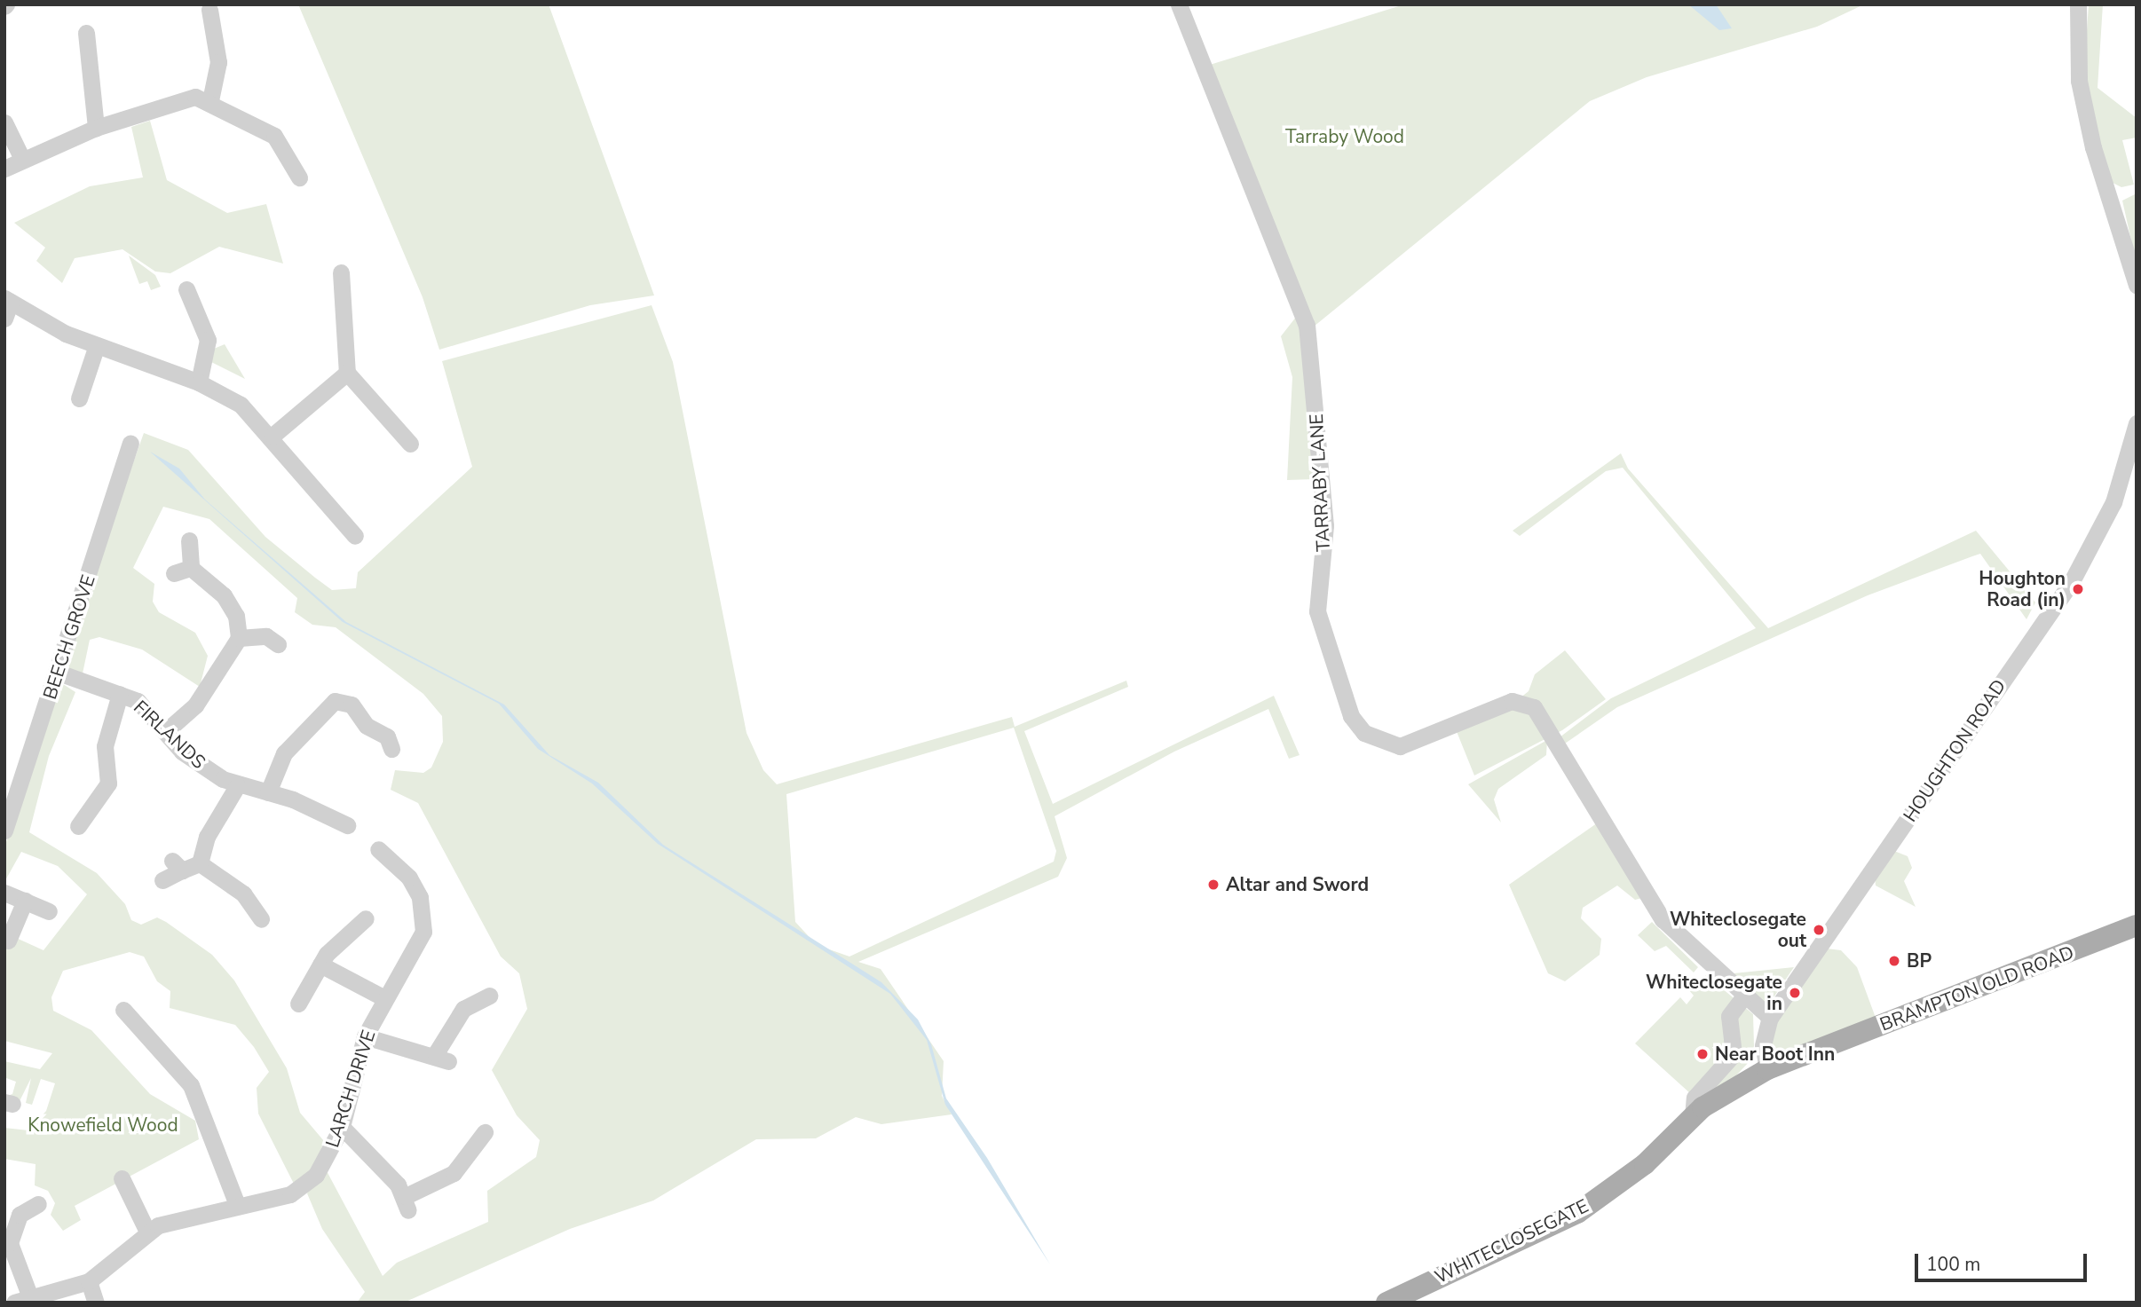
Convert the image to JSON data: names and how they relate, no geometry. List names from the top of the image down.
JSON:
{
  "streets": {
    "main road": ["BRAMPTON OLD ROAD", "WHITECLOSEGATE"],
    "street": [
      "TARRABY LANE",
      "BEECH GROVE",
      "FIRLANDS",
      "HOUGHTON ROAD",
      "LARCH DRIVE"
    ]
  },
  "crossings": [
    ["TARRABY LANE", "HOUGHTON ROAD"],
    ["BEECH GROVE", "FIRLANDS"],
    ["HOUGHTON ROAD", "WHITECLOSEGATE"],
    ["BRAMPTON OLD ROAD", "WHITECLOSEGATE"]
  ],
  "parks": ["Tarraby Wood", "Knowefield Wood"],
  "places": [
    "Houghton Road (in)",
    "Altar and Sword",
    "Whiteclosegate out",
    "BP",
    "Whiteclosegate in",
    "Near Boot Inn"
  ],
  "scale_bar": "100 m"
}
